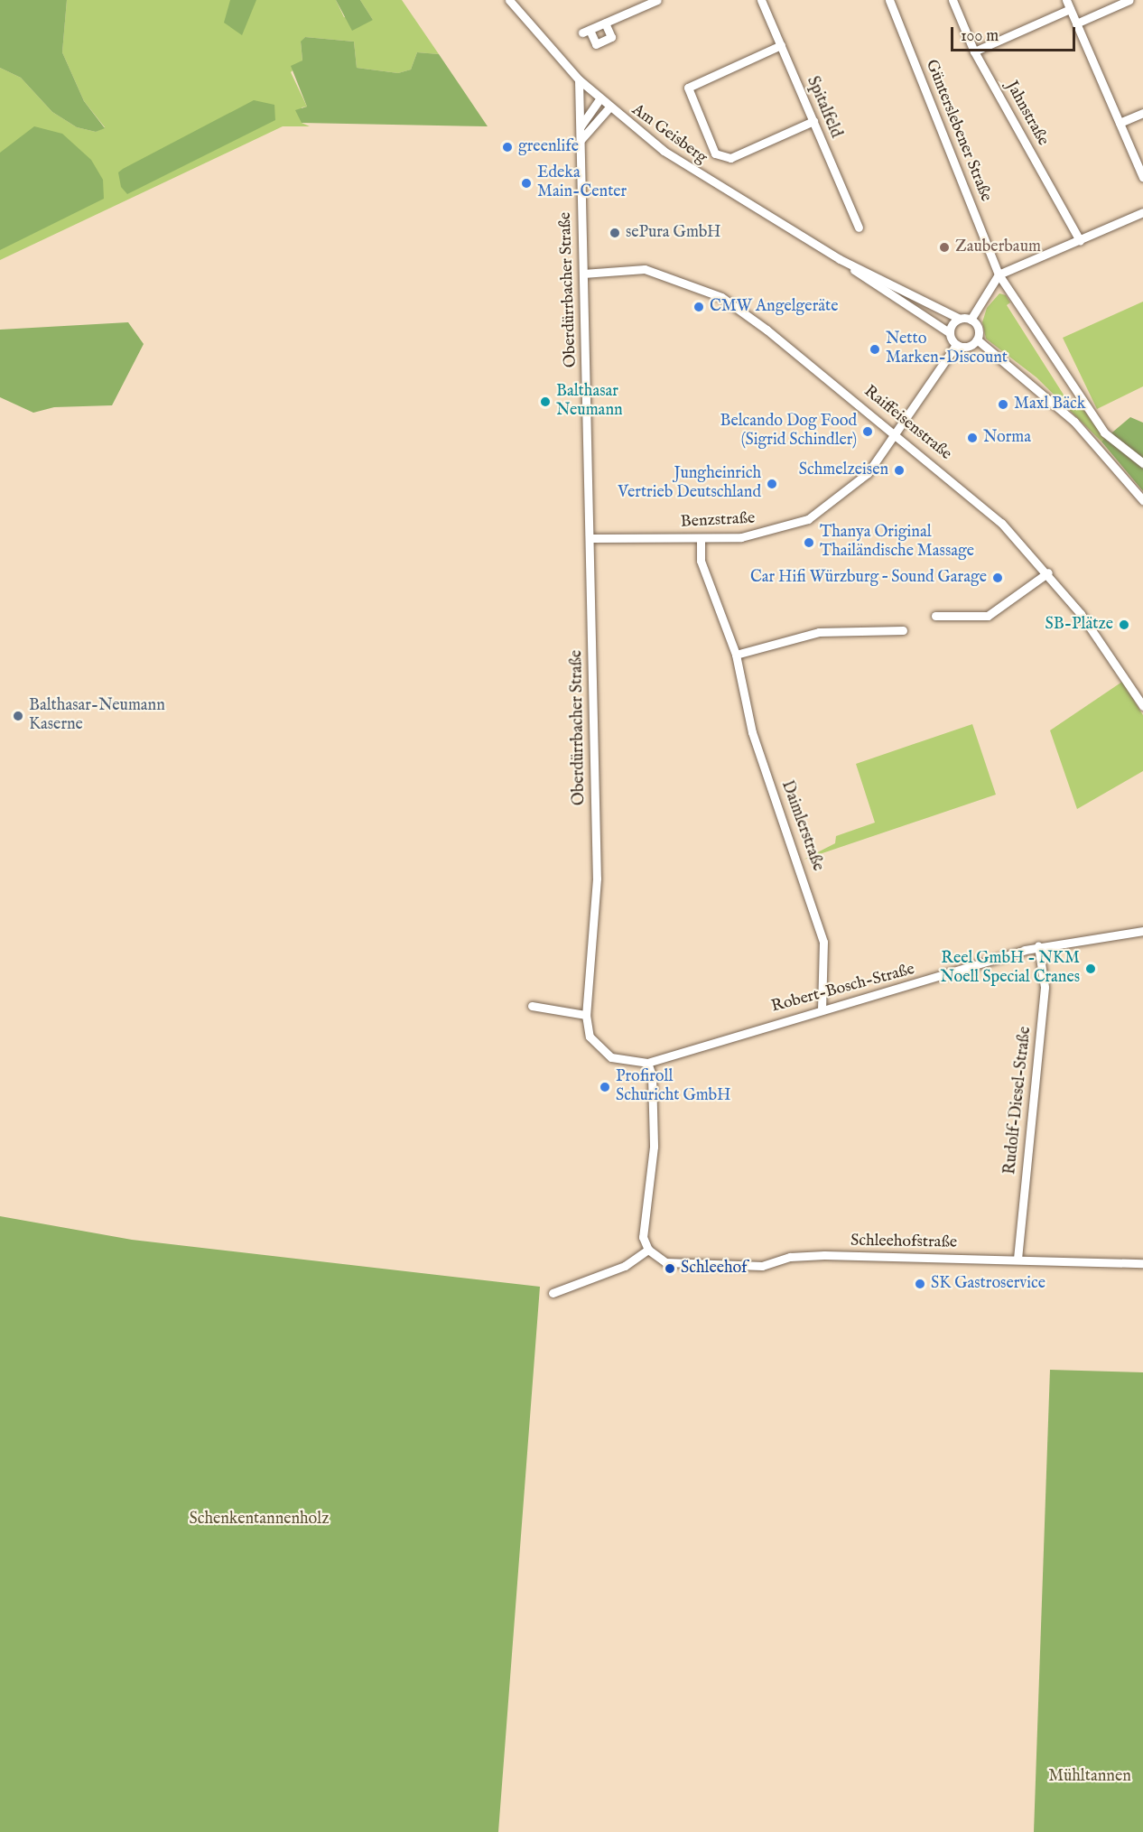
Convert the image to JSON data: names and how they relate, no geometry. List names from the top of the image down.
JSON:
{
  "streets": {
    "street": [
      "Spitalfeld",
      "Jahnstraße",
      "Günterslebener Straße",
      "Am Geisberg",
      "Oberdürrbacher Straße",
      "Raiffeisenstraße",
      "Benzstraße",
      "Daimlerstraße",
      "Robert-Bosch-Straße",
      "Rudolf-Diesel-Straße",
      "Schleehofstraße"
    ]
  },
  "crossings": [
    ["Am Geisberg", "Oberdürrbacher Straße"],
    ["Am Geisberg", "Benzstraße"],
    ["Oberdürrbacher Straße", "Raiffeisenstraße"],
    ["Oberdürrbacher Straße", "Benzstraße"],
    ["Oberdürrbacher Straße", "Robert-Bosch-Straße"],
    ["Raiffeisenstraße", "Benzstraße"],
    ["Benzstraße", "Daimlerstraße"],
    ["Daimlerstraße", "Robert-Bosch-Straße"],
    ["Robert-Bosch-Straße", "Rudolf-Diesel-Straße"],
    ["Rudolf-Diesel-Straße", "Schleehofstraße"]
  ],
  "parks": ["Schenkentannenholz", "Mühltannen"],
  "places": [
    "greenlife",
    "Edeka Main-Center",
    "sePura GmbH",
    "Zauberbaum",
    "CMW Angelgeräte",
    "Netto Marken-Discount",
    "Balthasar Neumann",
    "Maxl Bäck",
    "Belcando Dog Food (Sigrid Schindler)",
    "Norma",
    "Schmelzeisen",
    "Jungheinrich Vertrieb Deutschland",
    "Thanya Original Thailändische Massage",
    "Car Hifi Würzburg – Sound Garage",
    "SB-Plätze",
    "Balthasar-Neumann Kaserne",
    "Reel GmbH - NKM Noell Special Cranes",
    "Profiroll Schuricht GmbH",
    "Schleehof",
    "SK Gastroservice"
  ],
  "scale_bar": "100 m"
}
